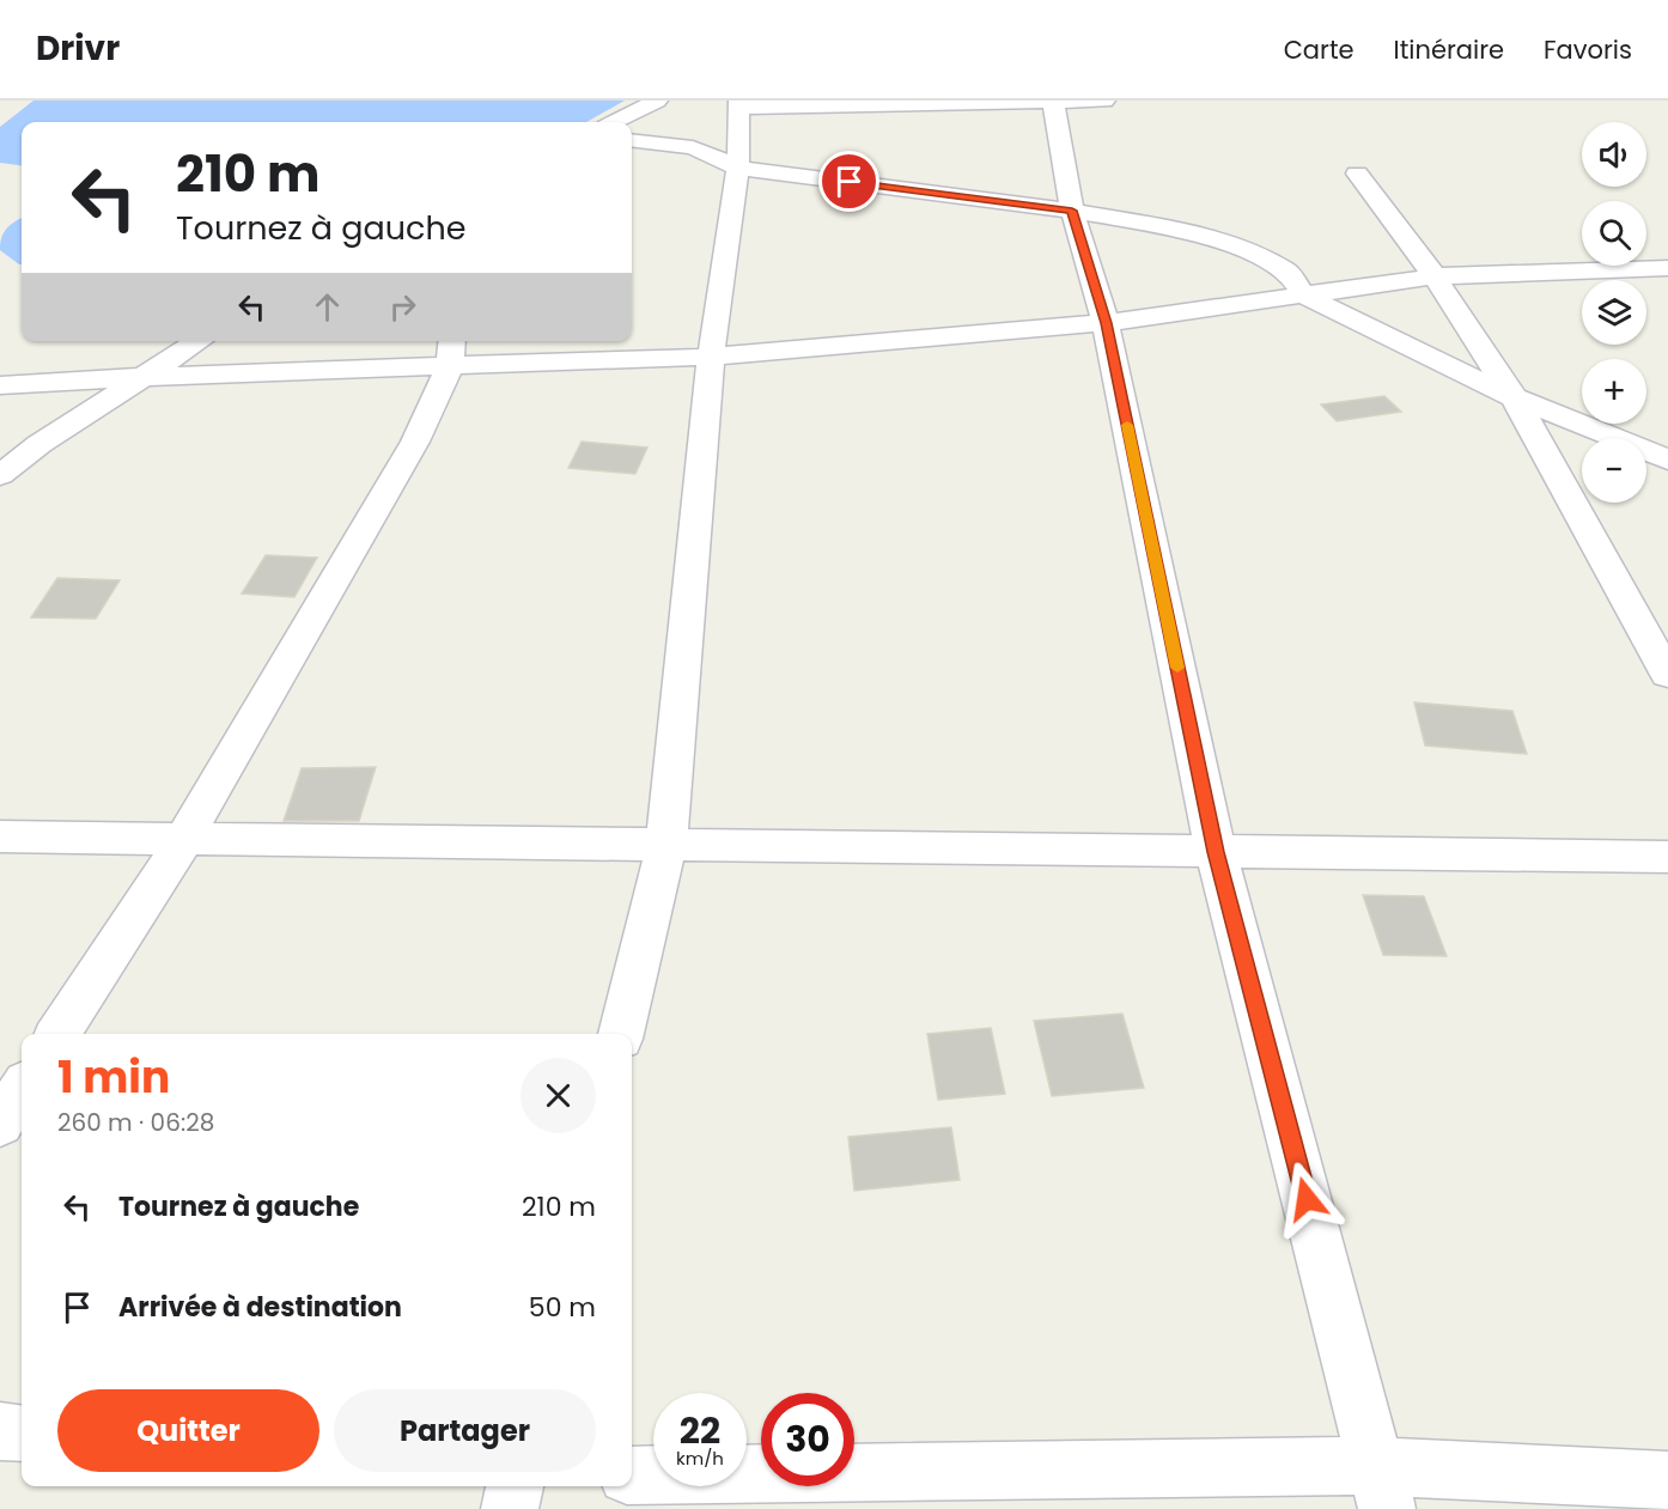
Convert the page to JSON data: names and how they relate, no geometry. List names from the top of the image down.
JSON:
{
  "page": {
    "header": "Drivr",
    "nav": ["Carte", "Itinéraire", "Favoris"],
    "map_buttons": ["+", "−"],
    "turn": ["210 m", "Tournez à gauche"],
    "heading": ["1 min", "260 m · 06:28"],
    "list": [
      {
        "name": "Tournez à gauche",
        "value": "210 m"
      },
      {
        "name": "Arrivée à destination",
        "value": "50 m"
      }
    ],
    "buttons": ["Quitter", "Partager"],
    "speed": "22 km/h",
    "limit": "30"
  }
}
